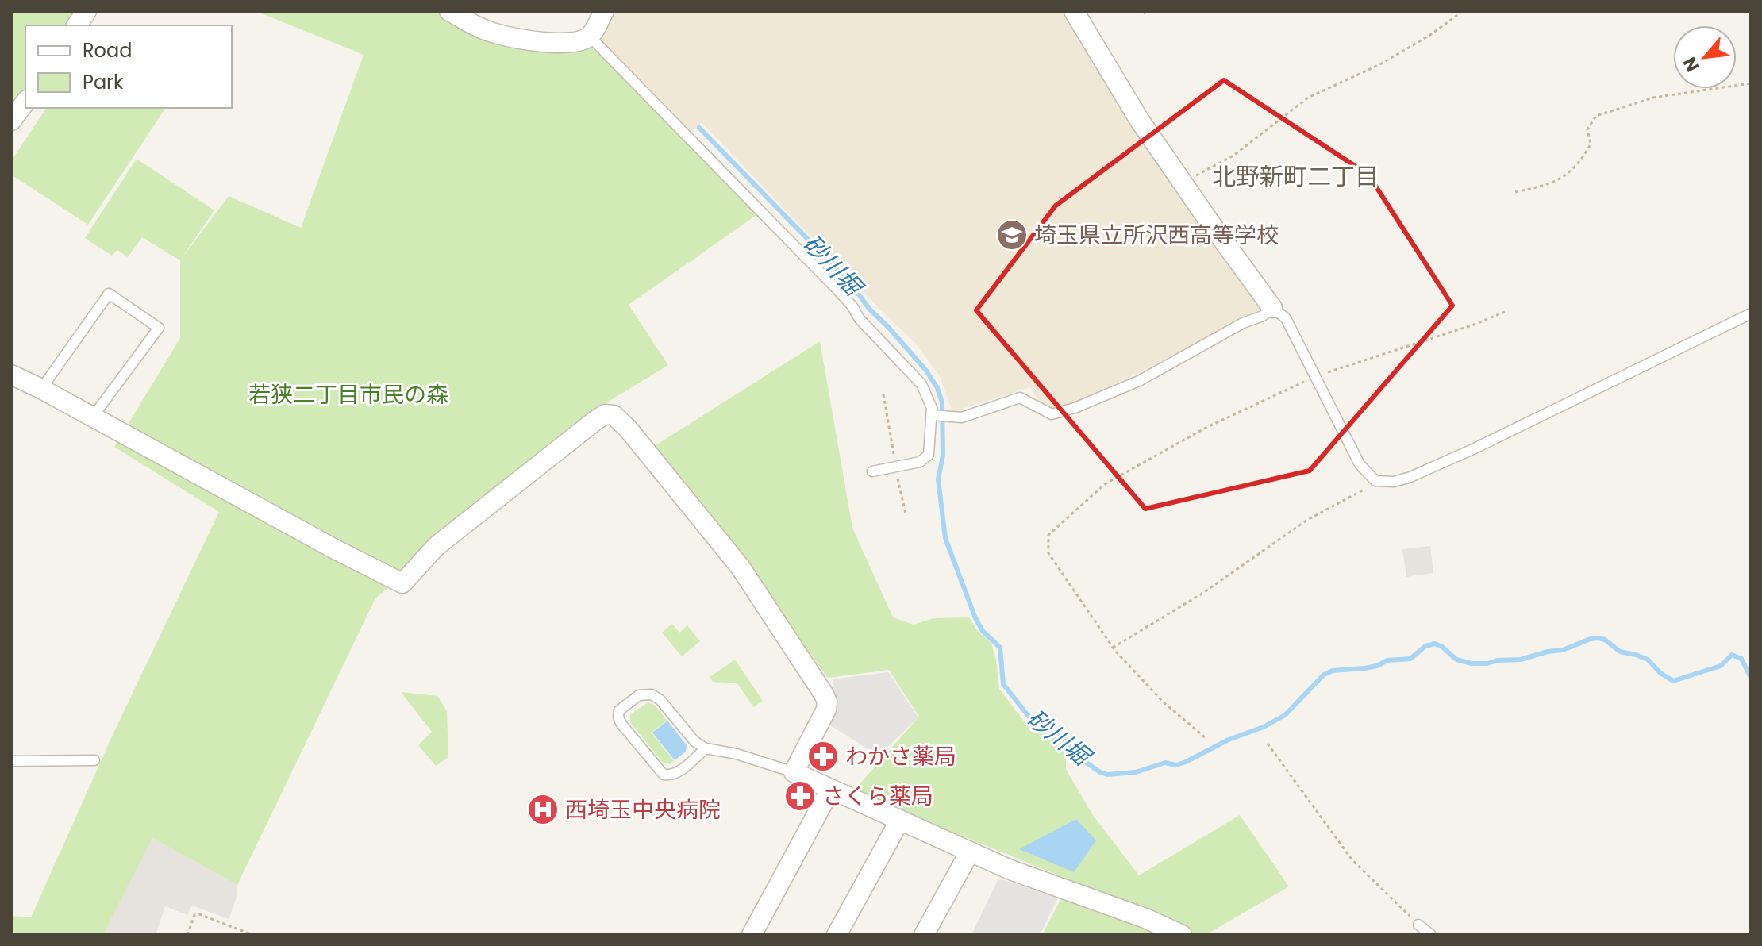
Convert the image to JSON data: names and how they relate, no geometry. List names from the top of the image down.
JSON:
{
  "districts": ["北野新町二丁目"],
  "water": ["砂川堀"],
  "parks": ["若狭二丁目市民の森"],
  "places": {
    "school or university": ["埼玉県立所沢西高等学校"],
    "pharmacy": ["わかさ薬局", "さくら薬局"],
    "hospital": ["西埼玉中央病院"]
  },
  "legend": ["Road", "Park"],
  "north": "bottom left"
}
